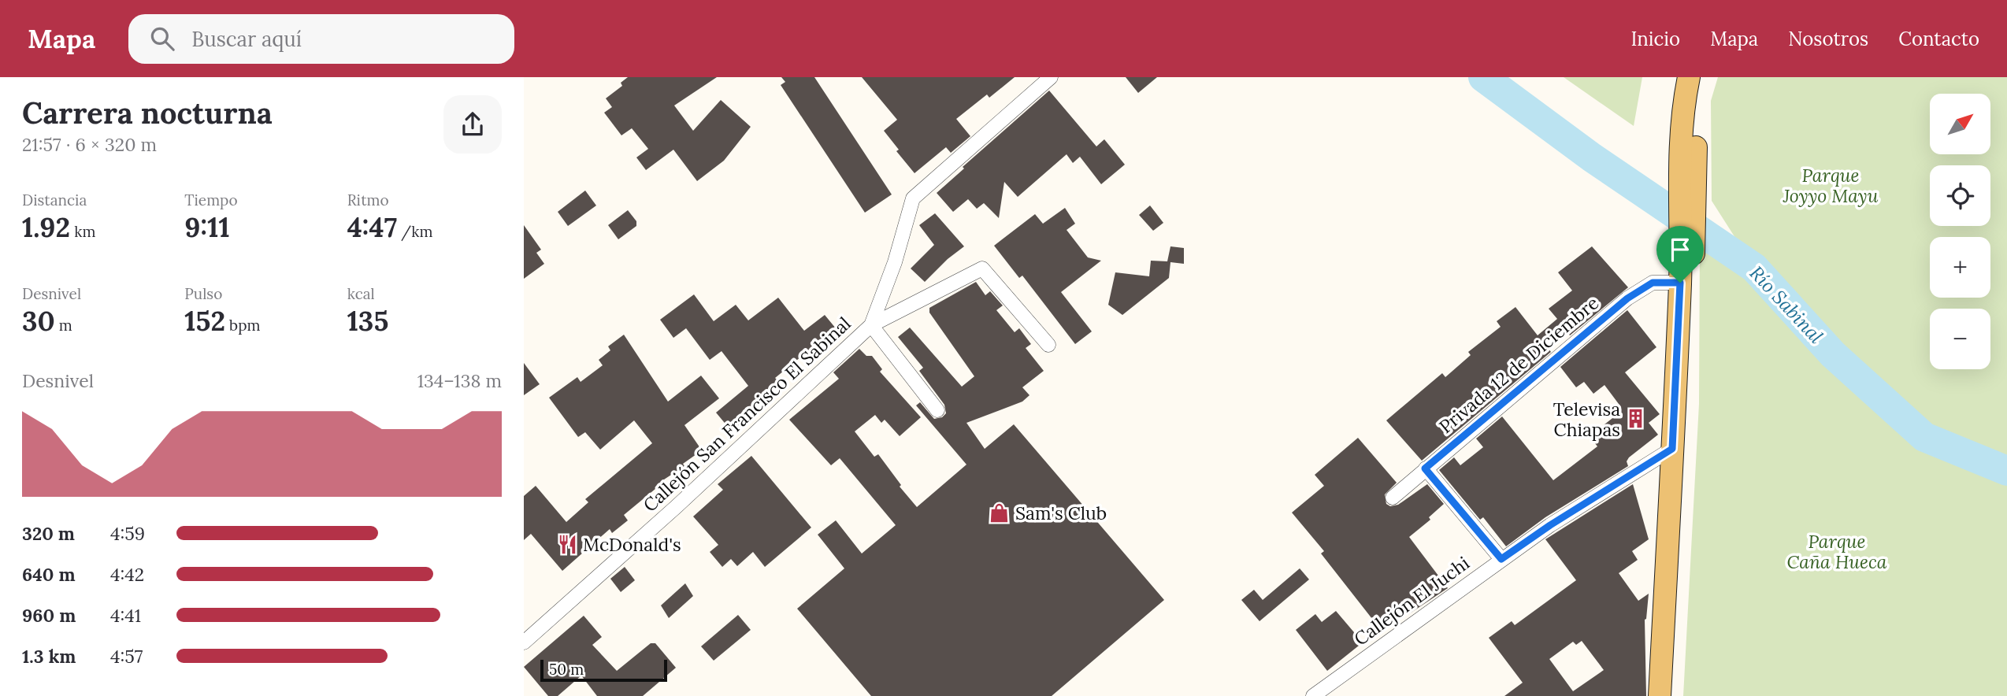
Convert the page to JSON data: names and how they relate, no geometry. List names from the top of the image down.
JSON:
{
  "streets": {
    "street": ["Privada 12 de Diciembre", "Callejón San Francisco El Sabinal", "Callejón El Juchi"]
  },
  "water": ["Río Sabinal"],
  "parks": ["Parque Joyyo Mayu", "Parque Caña Hueca"],
  "places": {
    "building": ["Televisa Chiapas"],
    "shop": ["Sam's Club"],
    "restaurant": ["McDonald's"]
  },
  "scale_bar": "50 m",
  "north": "top right",
  "page": {
    "header": "Mapa",
    "search": "Buscar aquí",
    "nav": [
      "Inicio",
      "Mapa",
      "Nosotros",
      "Contacto"
    ],
    "heading": ["Carrera nocturna", "21:57 · 6 × 320 m"],
    "map_buttons": ["+", "−"],
    "stats": [
      ["Distancia", "1.92 km"],
      ["Tiempo", "9:11"],
      ["Ritmo", "4:47 /km"],
      ["Desnivel", "30 m"],
      ["Pulso", "152 bpm"],
      ["kcal", "135"]
    ],
    "chart": ["Desnivel", "134–138 m"],
    "list": [
      {
        "name": "320 m",
        "note": "4:59"
      },
      {
        "name": "640 m",
        "note": "4:42"
      },
      {
        "name": "960 m",
        "note": "4:41"
      },
      {
        "name": "1.3 km",
        "note": "4:57"
      }
    ],
    "scale": "50 m"
  }
}
